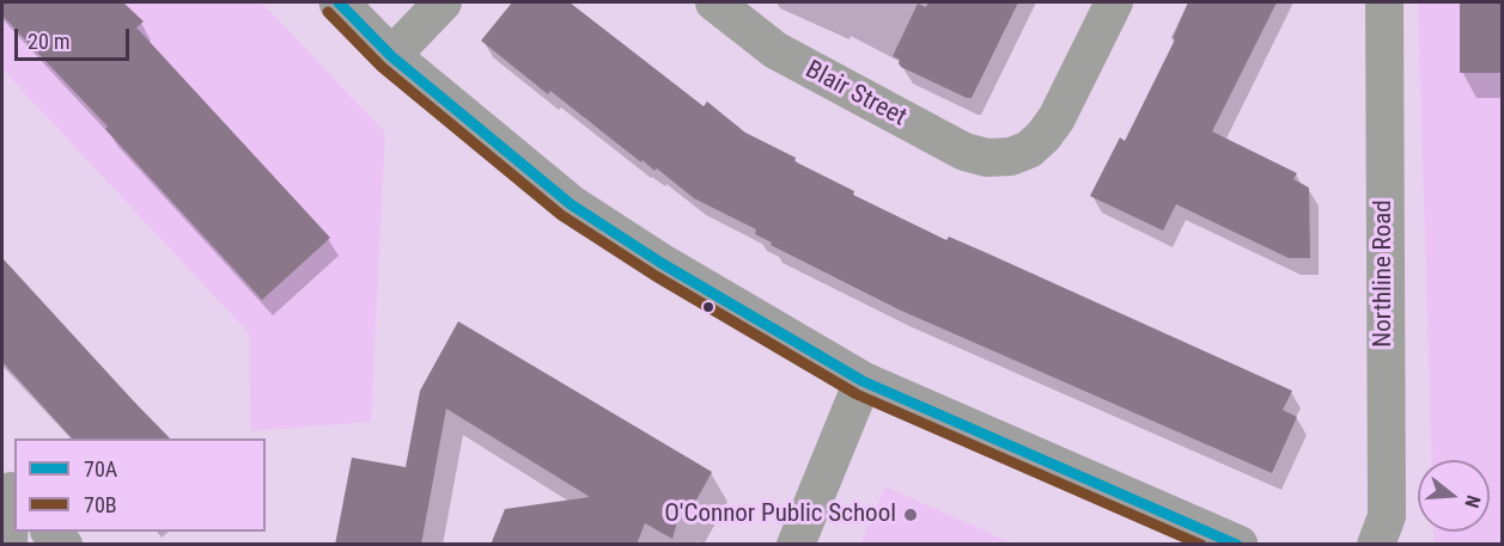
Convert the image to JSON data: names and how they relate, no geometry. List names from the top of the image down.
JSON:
{
  "streets": {
    "street": ["Blair Street", "Northline Road"]
  },
  "places": ["O'Connor Public School"],
  "lines": ["transit line 70A", "transit line 70B"],
  "legend": ["70A", "70B"],
  "scale_bar": "20 m",
  "north": "right"
}
